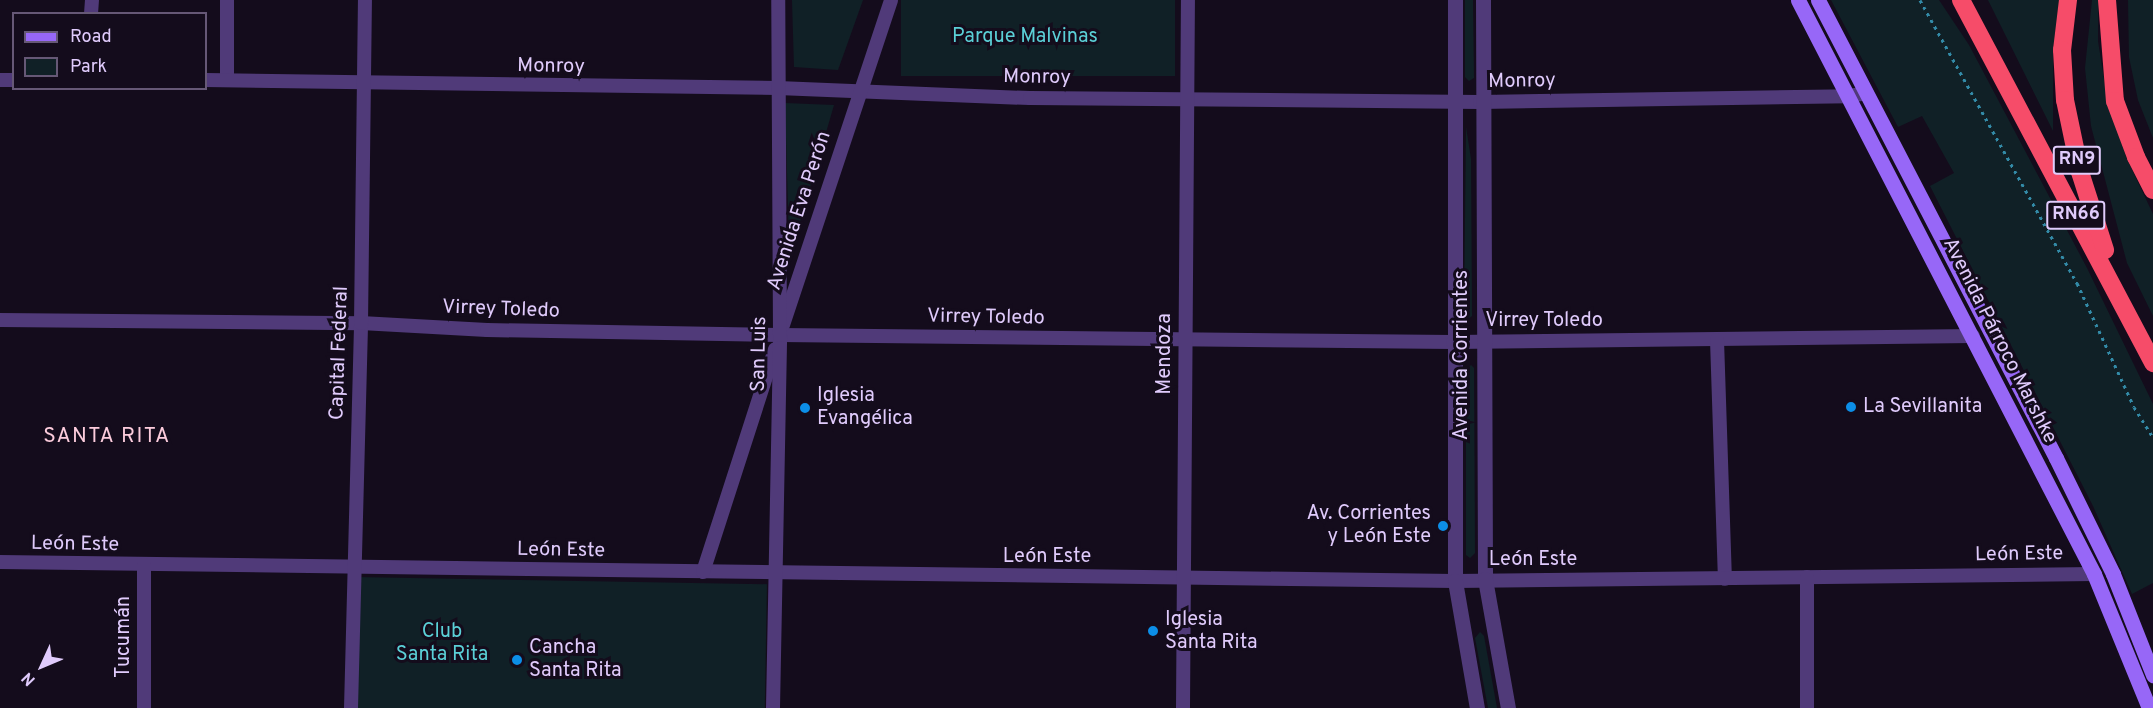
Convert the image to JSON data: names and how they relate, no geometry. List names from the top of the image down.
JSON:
{
  "streets": {
    "highway": ["RN9", "RN66"],
    "main road": ["Avenida Párroco Marshke"],
    "street": [
      "Monroy",
      "Avenida Eva Perón",
      "Virrey Toledo",
      "Capital Federal",
      "San Luis",
      "Mendoza",
      "Avenida Corrientes",
      "León Este",
      "Tucumán"
    ]
  },
  "crossings": [
    ["Monroy", "Avenida Eva Perón"],
    ["Monroy", "Avenida Párroco Marshke"],
    ["Monroy", "Capital Federal"],
    ["Monroy", "San Luis"],
    ["Monroy", "Mendoza"],
    ["Monroy", "Avenida Corrientes"],
    ["RN9", "RN66"],
    ["Avenida Eva Perón", "Virrey Toledo"],
    ["Avenida Eva Perón", "San Luis"],
    ["Avenida Eva Perón", "León Este"],
    ["Virrey Toledo", "Avenida Párroco Marshke"],
    ["Virrey Toledo", "Capital Federal"],
    ["Virrey Toledo", "San Luis"],
    ["Virrey Toledo", "Mendoza"],
    ["Virrey Toledo", "Avenida Corrientes"],
    ["Avenida Párroco Marshke", "León Este"],
    ["Capital Federal", "León Este"],
    ["San Luis", "León Este"],
    ["Mendoza", "León Este"],
    ["Avenida Corrientes", "León Este"],
    ["León Este", "Tucumán"]
  ],
  "districts": ["SANTA RITA"],
  "parks": ["Parque Malvinas", "Club Santa Rita"],
  "places": [
    "La Sevillanita",
    "Iglesia Evangélica",
    "Av. Corrientes y León Este",
    "Iglesia Santa Rita",
    "Cancha Santa Rita"
  ],
  "legend": ["Road", "Park"],
  "north": "bottom left"
}
